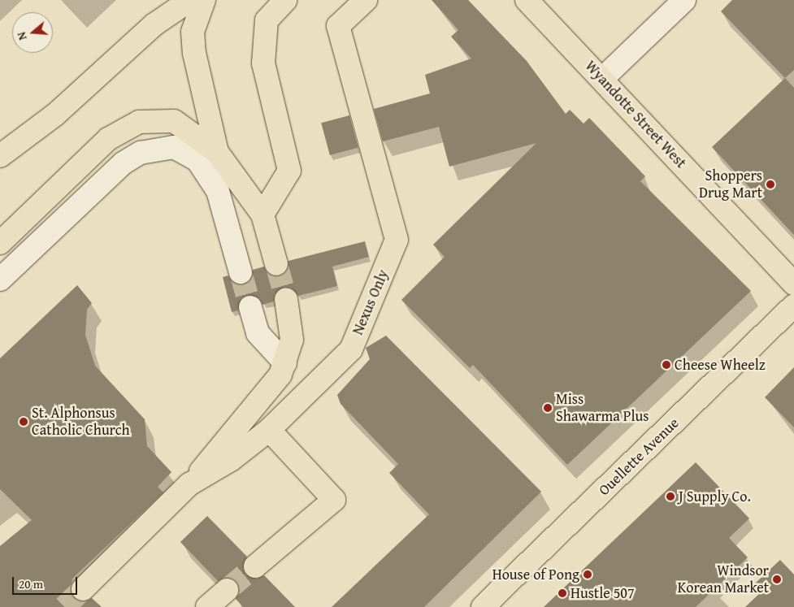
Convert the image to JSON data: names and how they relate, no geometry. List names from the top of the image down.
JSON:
{
  "streets": {
    "main road": ["Wyandotte Street West", "Nexus Only", "Ouellette Avenue"]
  },
  "places": [
    "Shoppers Drug Mart",
    "Cheese Wheelz",
    "Miss Shawarma Plus",
    "St. Alphonsus Catholic Church",
    "J Supply Co.",
    "House of Pong",
    "Windsor Korean Market",
    "Hustle 507"
  ],
  "scale_bar": "20 m",
  "north": "left"
}
